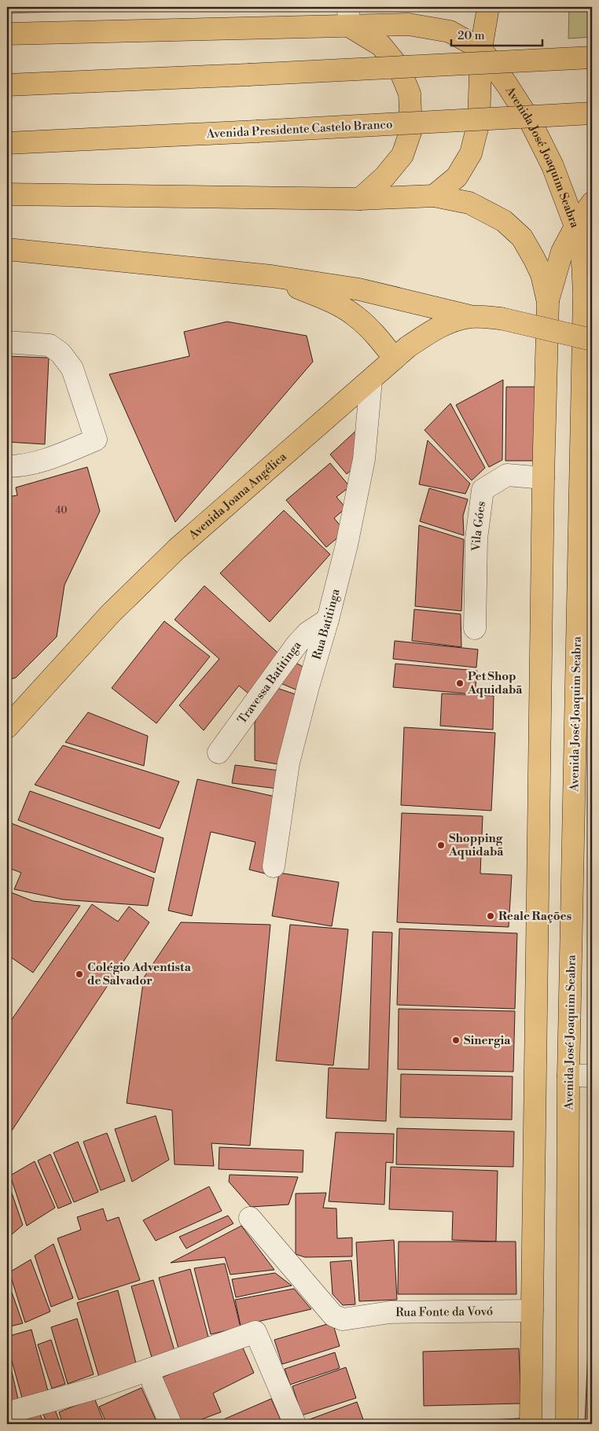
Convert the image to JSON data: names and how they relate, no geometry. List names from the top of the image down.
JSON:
{
  "streets": {
    "main road": ["Avenida Presidente Castelo Branco", "Avenida José Joaquim Seabra", "Avenida Joana Angélica"],
    "street": [
      "Vila Góes",
      "Rua Batitinga",
      "Travessa Batitinga",
      "Rua Fonte da Vovó"
    ]
  },
  "crossings": [
    ["Avenida Joana Angélica", "Rua Batitinga"],
    ["Rua Batitinga", "Travessa Batitinga"]
  ],
  "places": [
    "Pet Shop Aquidabã",
    "Shopping Aquidabã",
    "Reale Rações",
    "Colégio Adventista de Salvador",
    "Sinergia"
  ],
  "house_numbers": ["40"],
  "scale_bar": "20 m"
}
